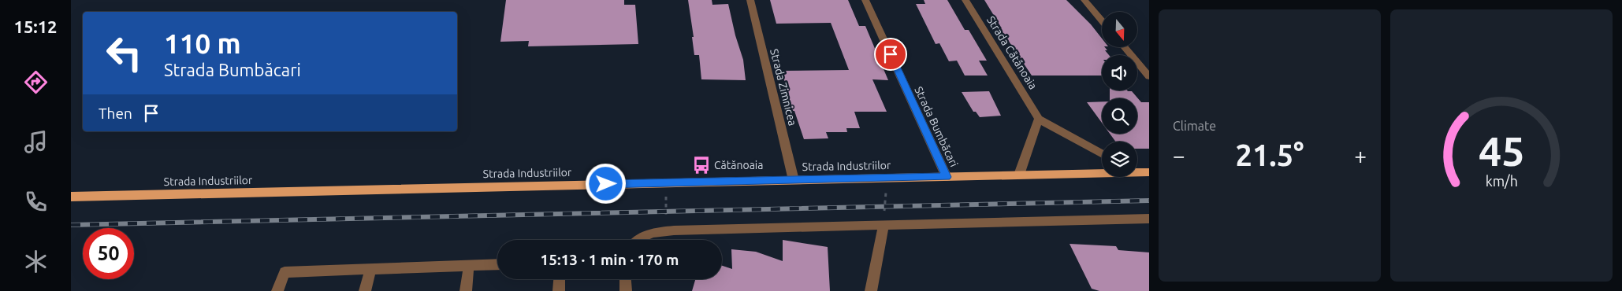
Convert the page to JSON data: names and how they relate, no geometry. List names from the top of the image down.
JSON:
{
  "streets": {
    "main road": ["Strada Industriilor"],
    "street": ["Strada Cătănoaia", "Strada Zimnicea", "Strada Bumbăcari"]
  },
  "crossings": [
    ["Strada Zimnicea", "Strada Industriilor"],
    ["Strada Bumbăcari", "Strada Industriilor"]
  ],
  "places": {
    "bus stop": ["Cătănoaia"]
  },
  "north": "bottom",
  "page": {
    "tabs": "15:12",
    "tile": "Climate",
    "turn": ["110 m", "Strada Bumbăcari"],
    "then": "Then",
    "heat": ["−", "21.5°", "+"],
    "limit": "50",
    "trip": "15:13 · 1 min · 170 m",
    "gauge": ["45", "km/h"]
  }
}
